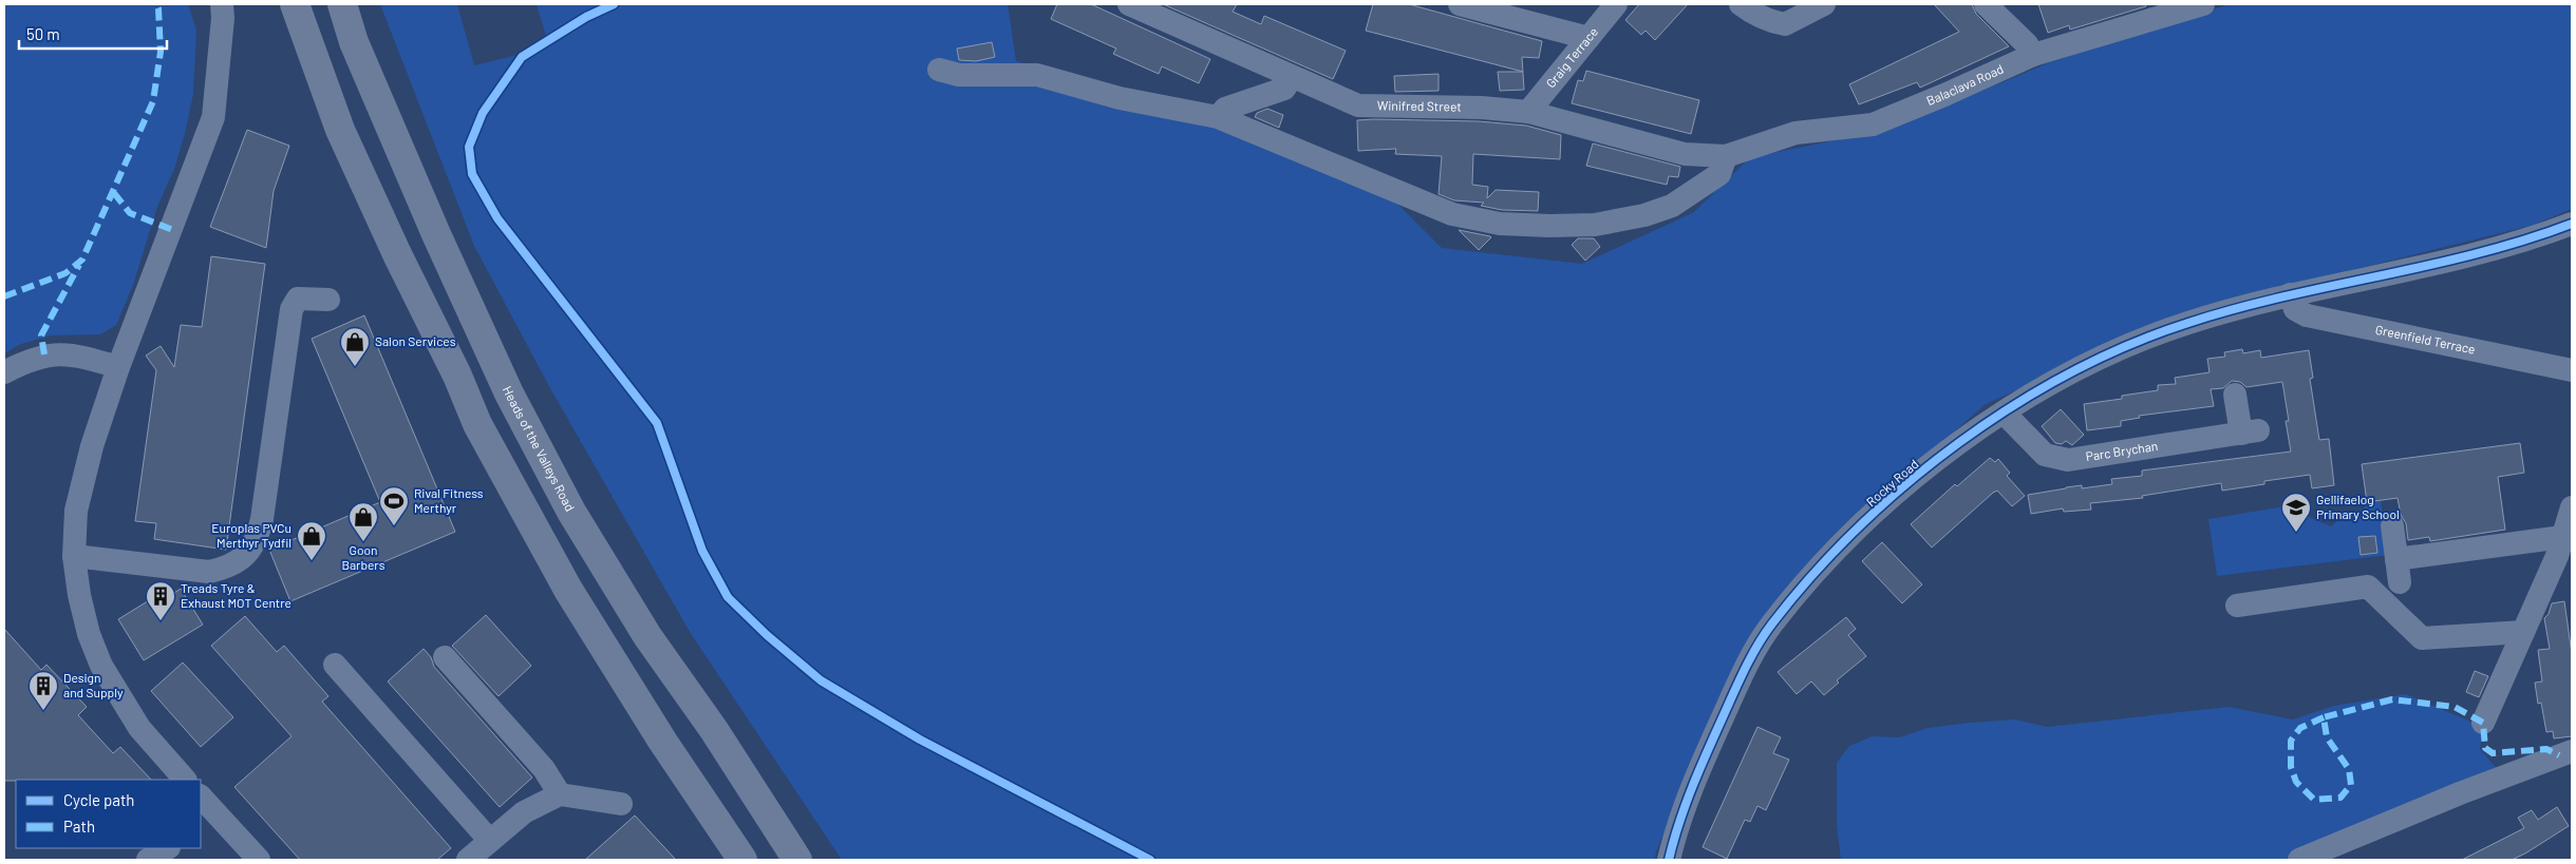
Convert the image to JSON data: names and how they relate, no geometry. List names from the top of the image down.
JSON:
{
  "streets": {
    "highway": ["Heads of the Valleys Road"],
    "street": [
      "Graig Terrace",
      "Balaclava Road",
      "Winifred Street",
      "Greenfield Terrace",
      "Parc Brychan",
      "Rocky Road"
    ]
  },
  "crossings": [
    ["Graig Terrace", "Winifred Street"],
    ["Balaclava Road", "Winifred Street"],
    ["Greenfield Terrace", "Rocky Road"],
    ["Parc Brychan", "Rocky Road"]
  ],
  "places": {
    "shop": ["Salon Services", "Goon Barbers", "Europlas PVCu Merthyr Tydfil"],
    "sports": ["Rival Fitness Merthyr"],
    "school or university": ["Gellifaelog Primary School"],
    "building": ["Treads Tyre & Exhaust MOT Centre", "Design and Supply"]
  },
  "legend": ["Cycle path", "Path"],
  "scale_bar": "50 m"
}
